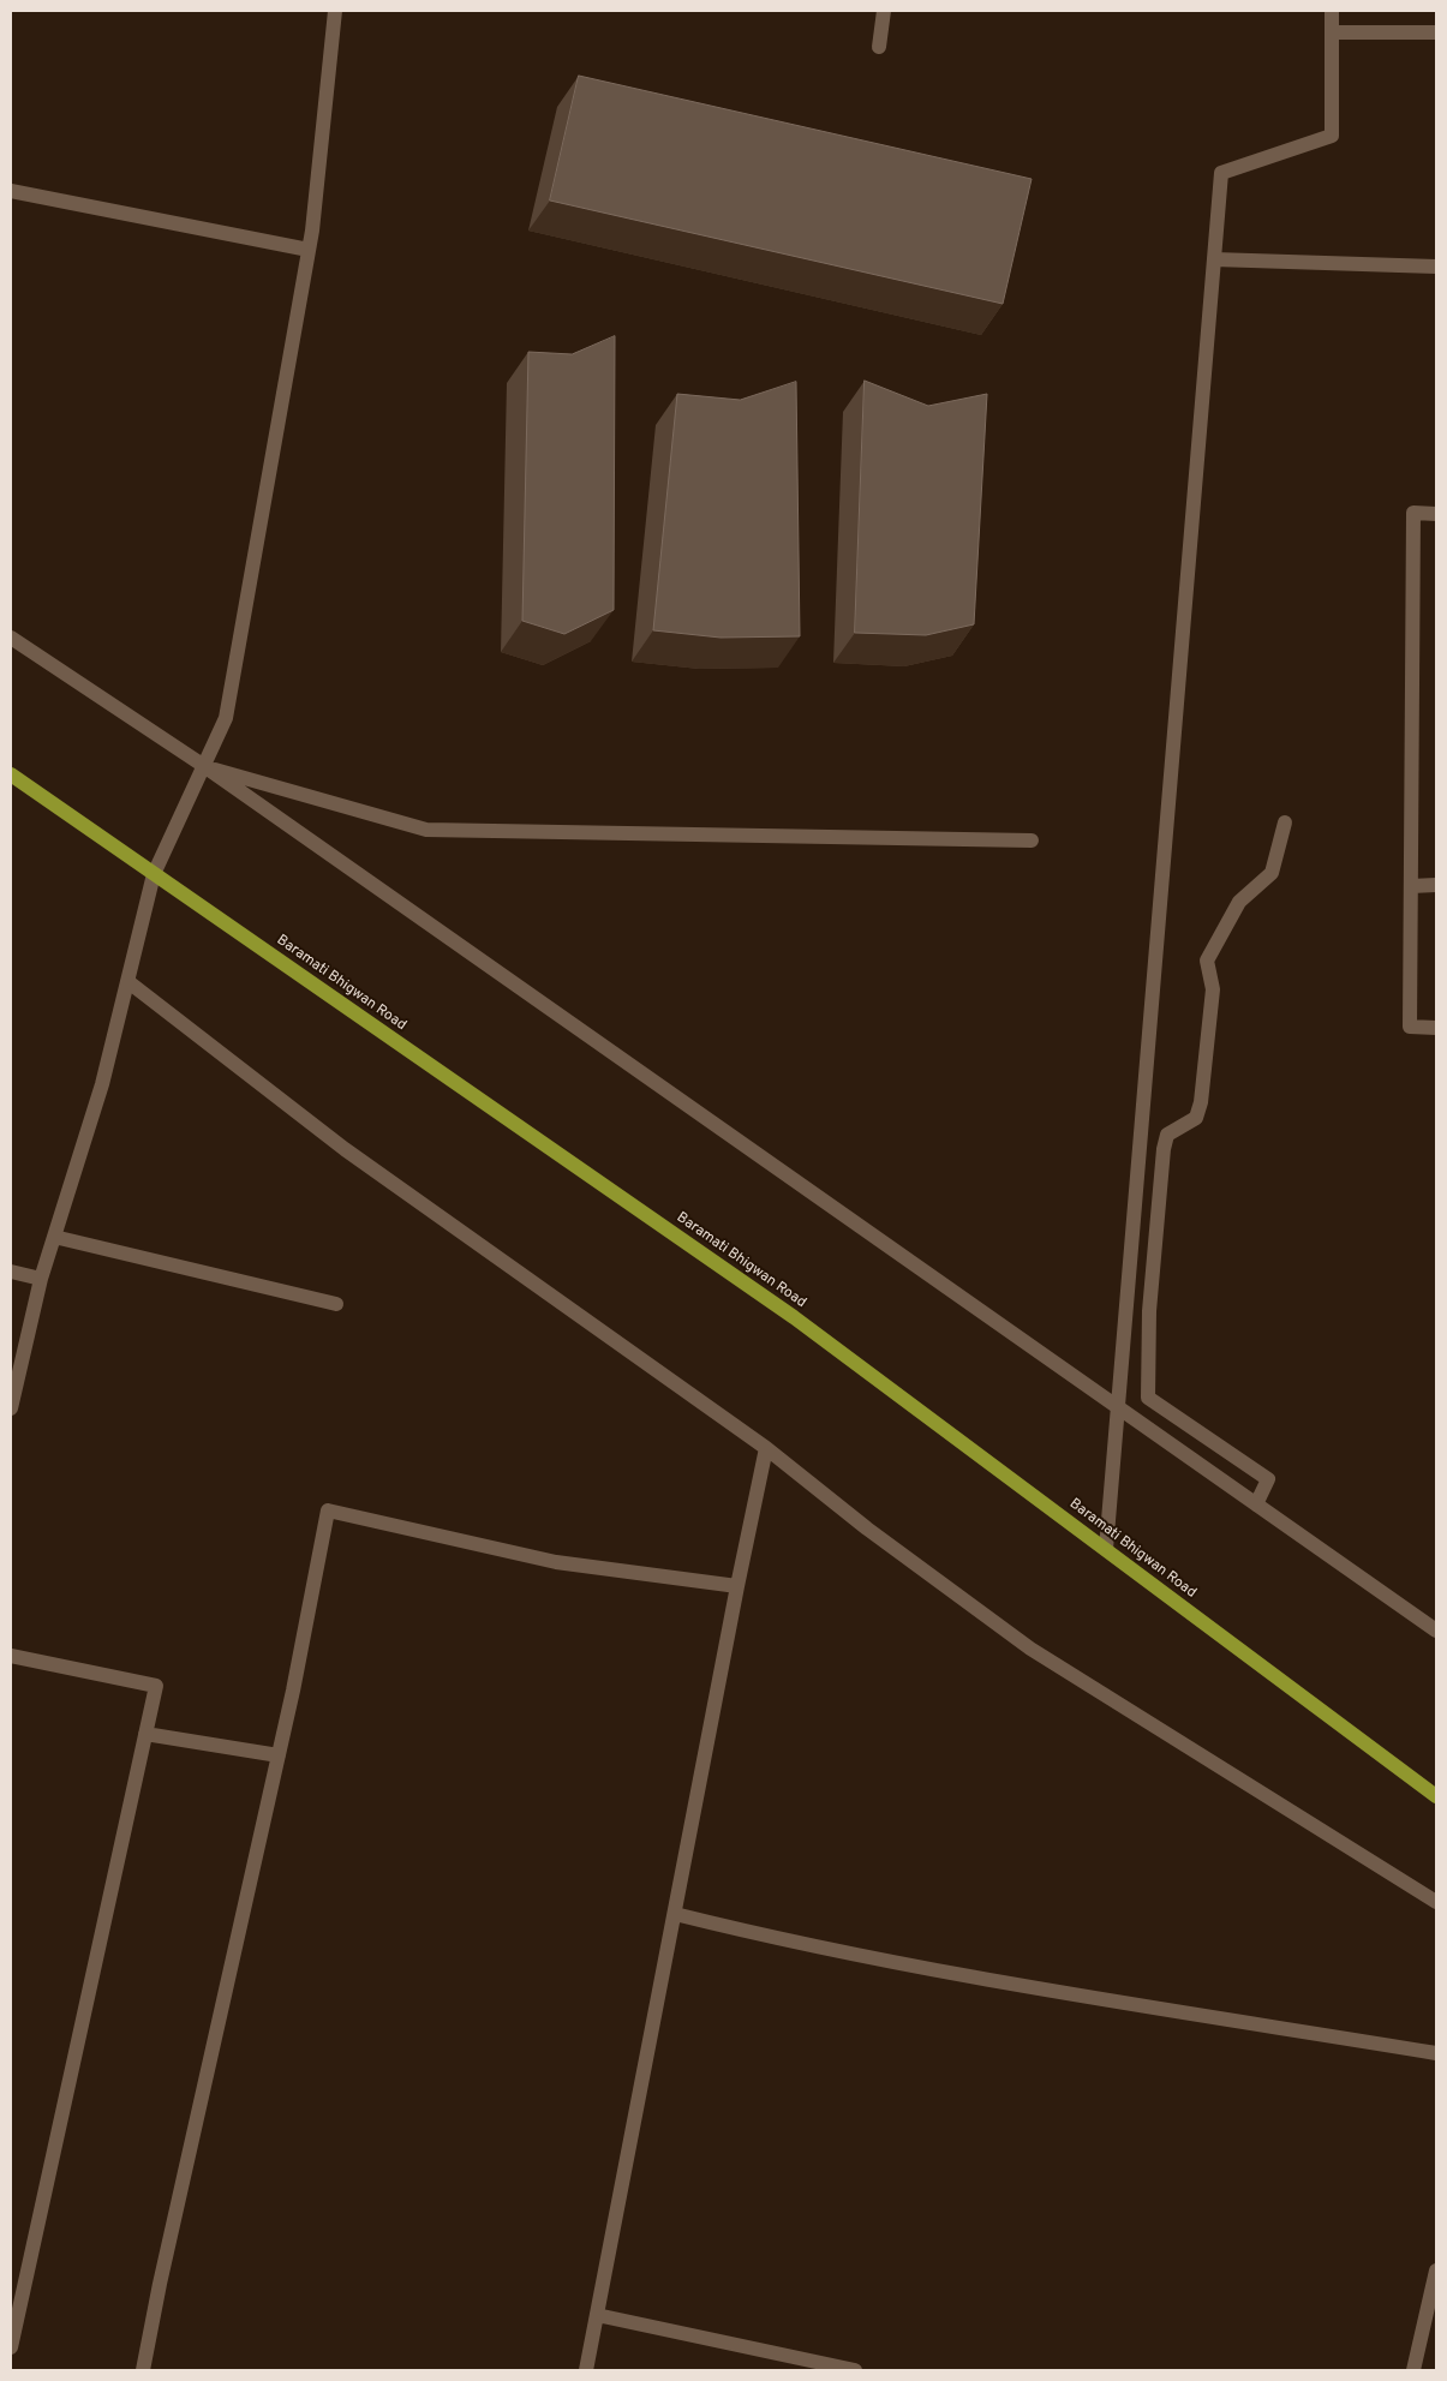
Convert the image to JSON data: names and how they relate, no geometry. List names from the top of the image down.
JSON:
{
  "streets": {
    "main road": ["Baramati Bhigwan Road"]
  }
}
